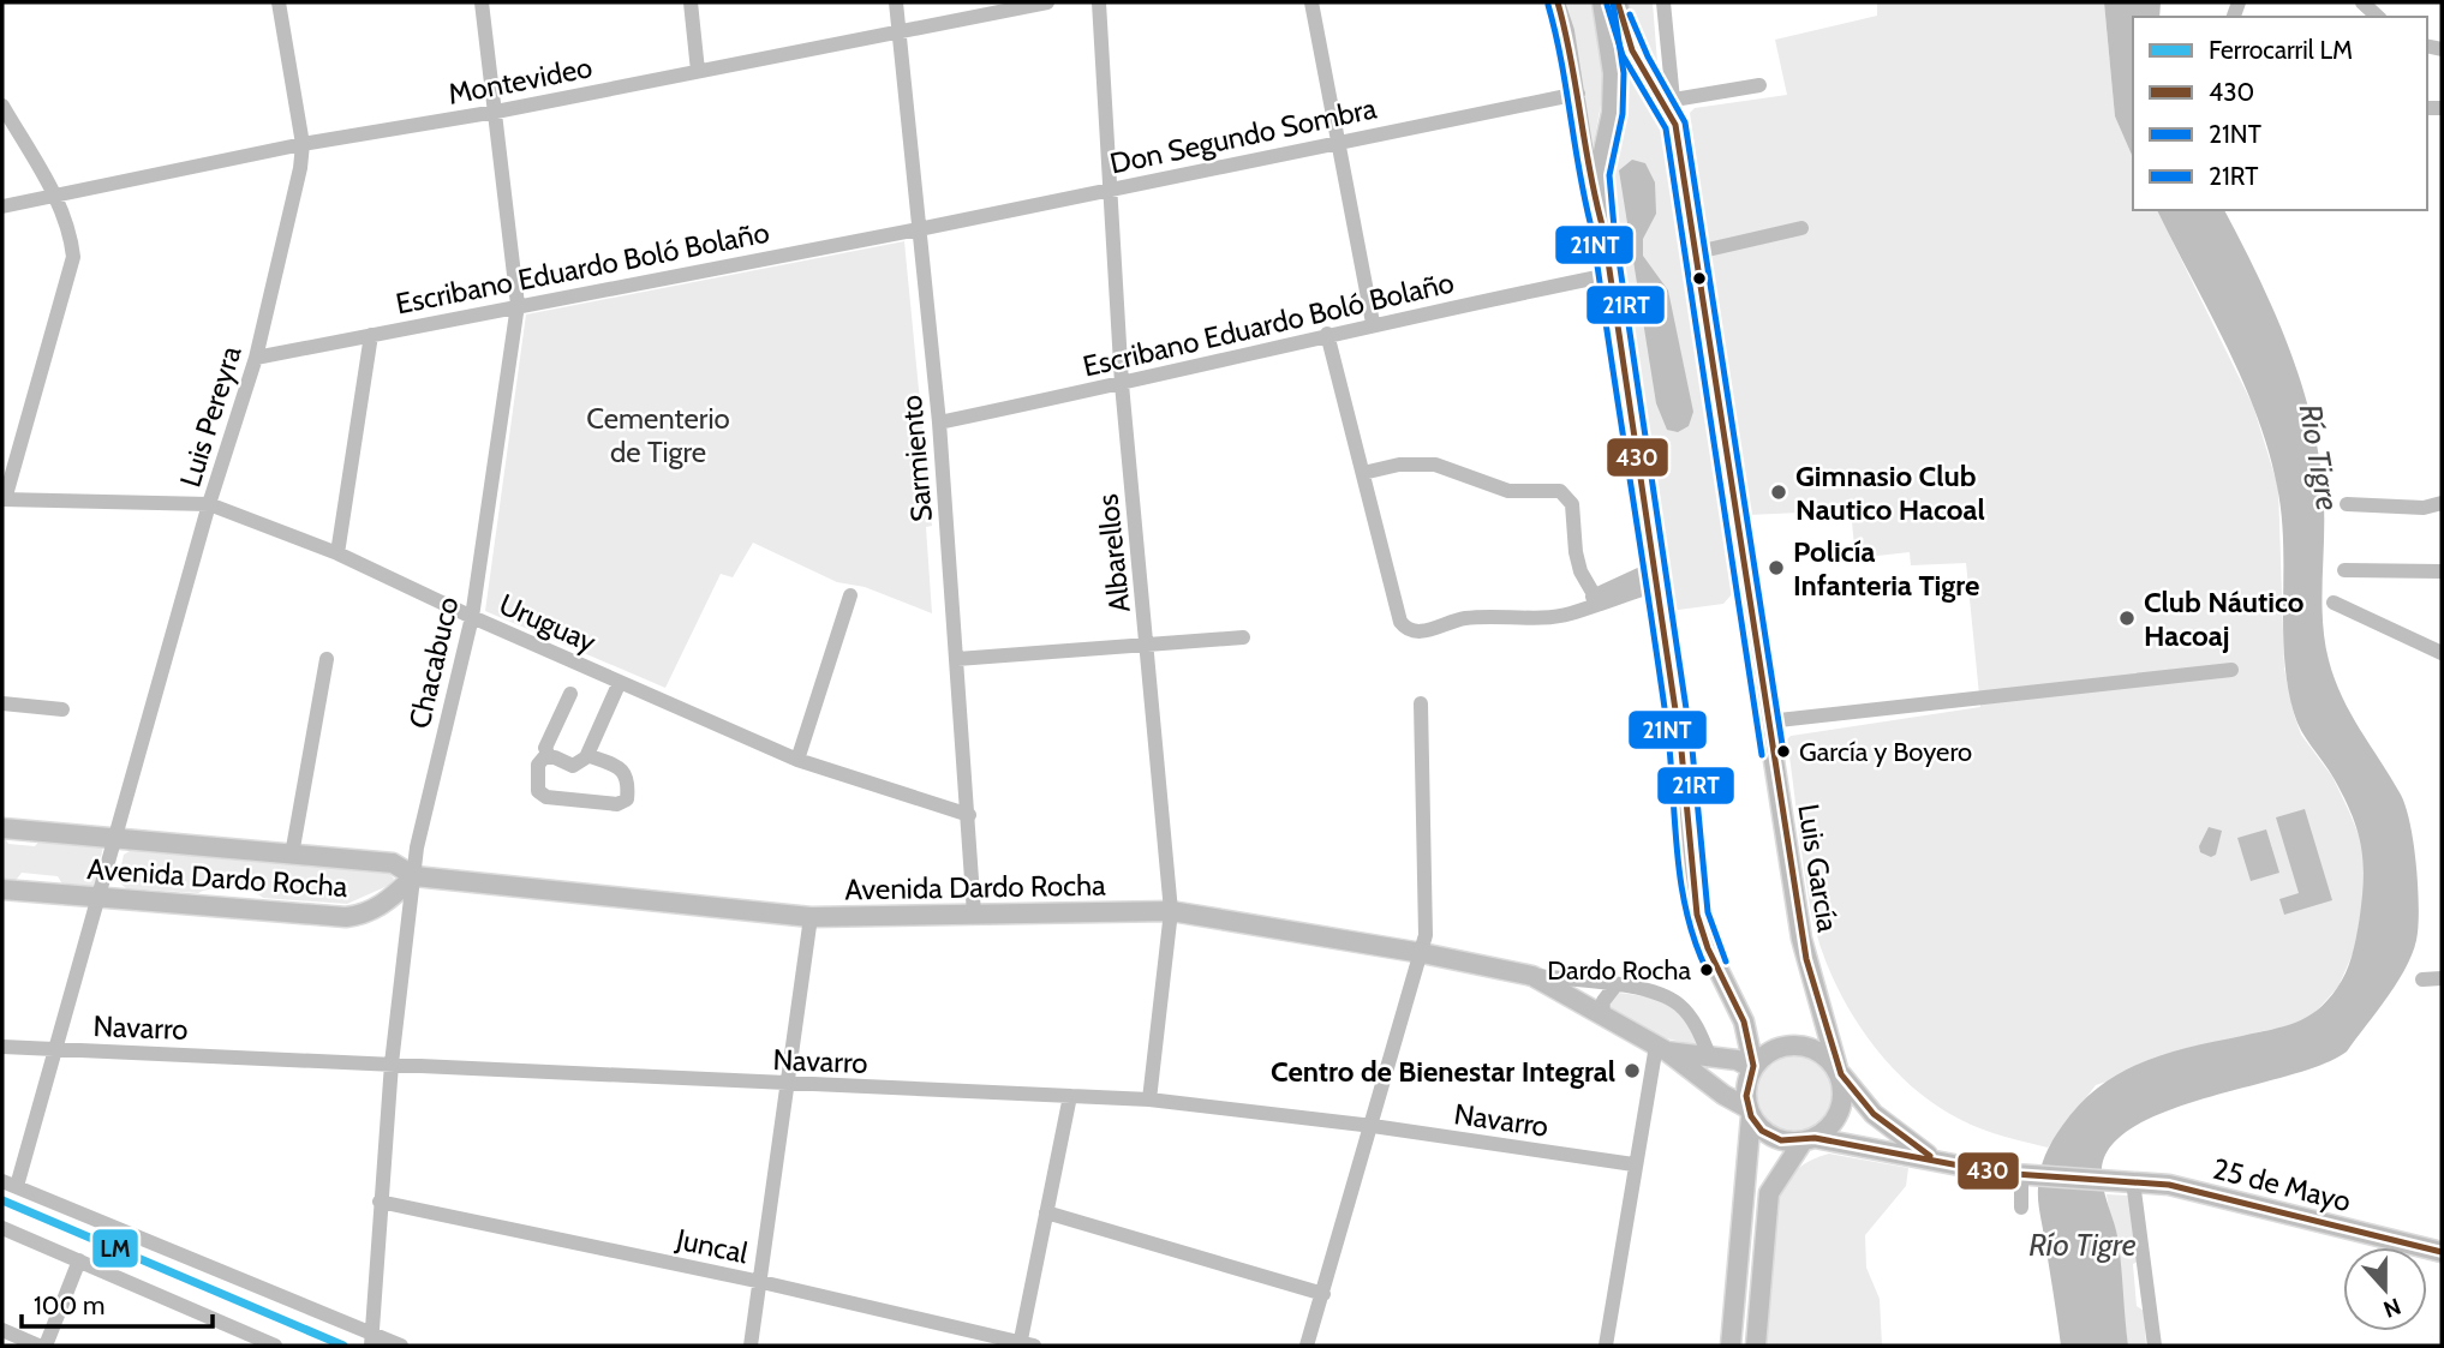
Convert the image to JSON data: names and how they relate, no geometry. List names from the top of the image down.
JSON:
{
  "streets": {
    "main road": ["Luis García", "Avenida Dardo Rocha", "25 de Mayo"],
    "street": [
      "Montevideo",
      "Don Segundo Sombra",
      "Escribano Eduardo Boló Bolaño",
      "Luis Pereyra",
      "Sarmiento",
      "Albarellos",
      "Uruguay",
      "Chacabuco",
      "Navarro",
      "Juncal"
    ]
  },
  "crossings": [
    ["Montevideo", "Luis Pereyra"],
    ["Montevideo", "Sarmiento"],
    ["Montevideo", "Chacabuco"],
    ["Don Segundo Sombra", "Escribano Eduardo Boló Bolaño"],
    ["Don Segundo Sombra", "Sarmiento"],
    ["Don Segundo Sombra", "Albarellos"],
    ["Escribano Eduardo Boló Bolaño", "Luis Pereyra"],
    ["Escribano Eduardo Boló Bolaño", "Sarmiento"],
    ["Escribano Eduardo Boló Bolaño", "Albarellos"],
    ["Escribano Eduardo Boló Bolaño", "Chacabuco"],
    ["Luis Pereyra", "Uruguay"],
    ["Luis Pereyra", "Avenida Dardo Rocha"],
    ["Luis Pereyra", "Navarro"],
    ["Sarmiento", "Uruguay"],
    ["Sarmiento", "Avenida Dardo Rocha"],
    ["Albarellos", "Avenida Dardo Rocha"],
    ["Albarellos", "Navarro"],
    ["Uruguay", "Chacabuco"],
    ["Chacabuco", "Avenida Dardo Rocha"],
    ["Chacabuco", "Navarro"],
    ["Chacabuco", "Juncal"],
    ["Luis García", "Avenida Dardo Rocha"]
  ],
  "water": ["Río Tigre"],
  "parks": ["Cementerio de Tigre"],
  "places": [
    "Gimnasio Club Nautico Hacoal",
    "Policía Infanteria Tigre",
    "Club Náutico Hacoaj",
    "García y Boyero",
    "Dardo Rocha",
    "Centro de Bienestar Integral"
  ],
  "lines": [
    "transit line 430",
    "transit line 21RT",
    "transit line 21NT",
    "rail line LM"
  ],
  "legend": [
    "Ferrocarril LM",
    "430",
    "21NT",
    "21RT"
  ],
  "scale_bar": "100 m",
  "north": "bottom"
}
